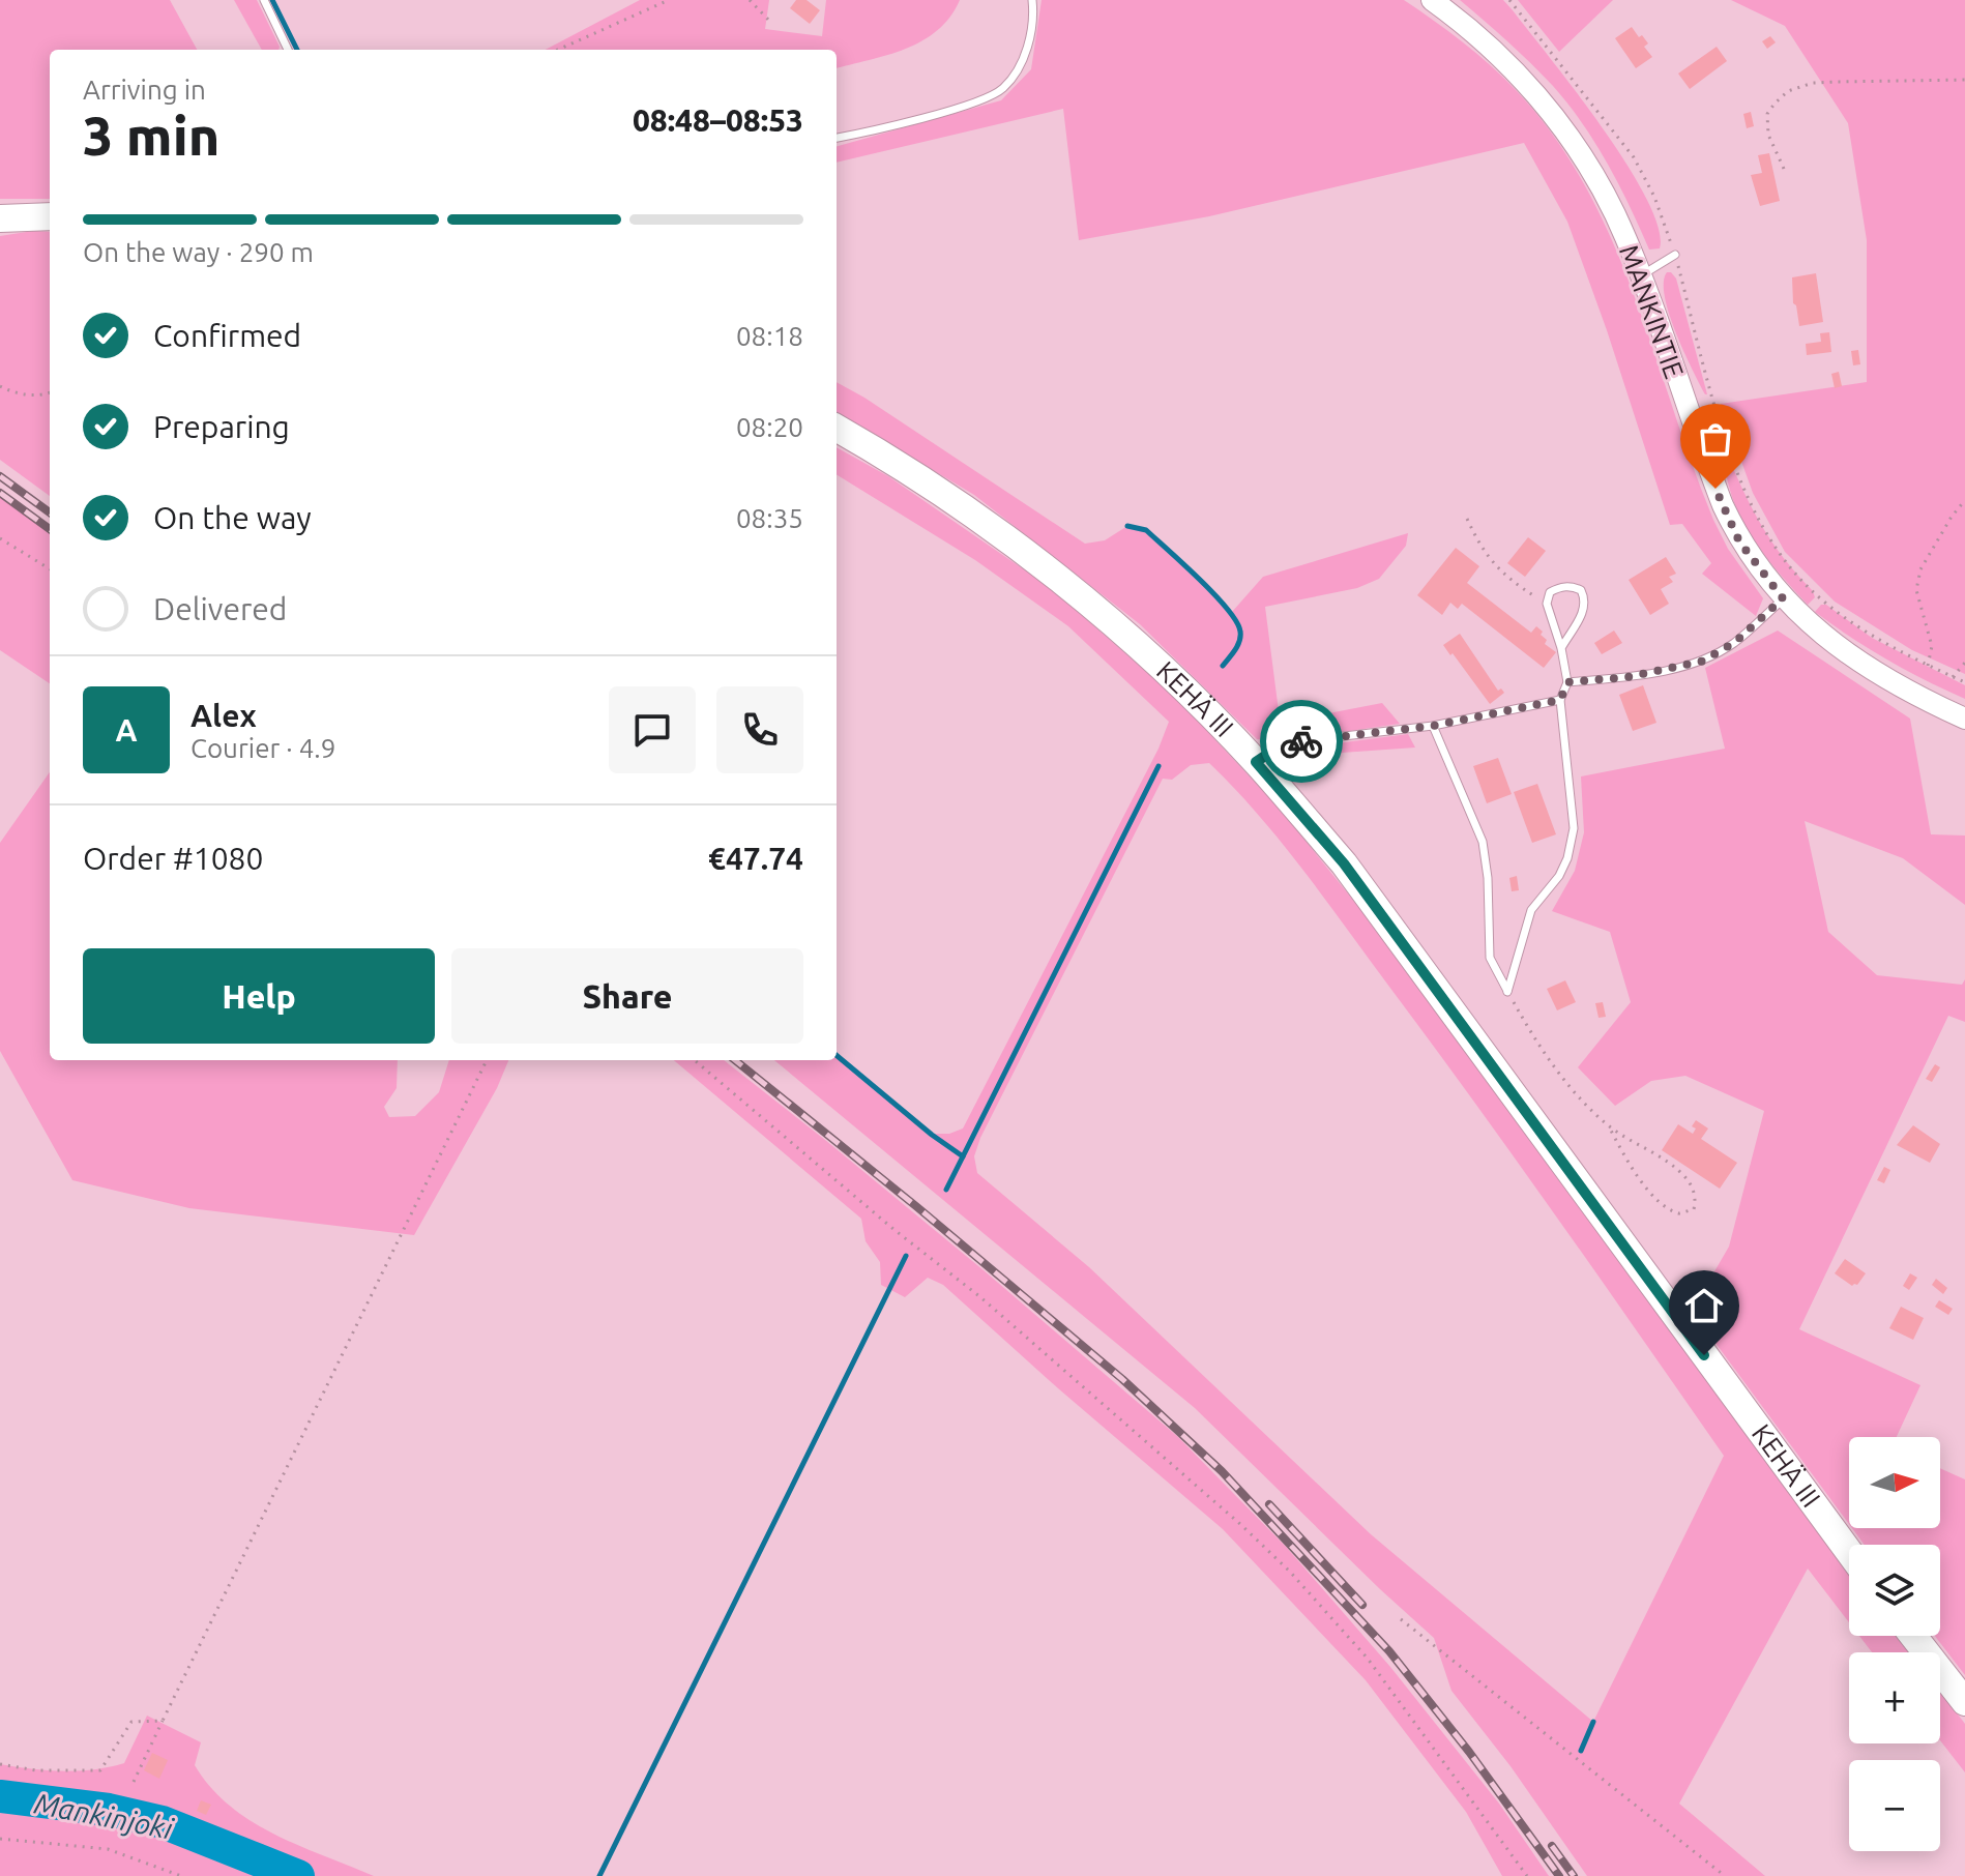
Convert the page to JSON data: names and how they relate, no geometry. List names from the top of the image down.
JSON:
{
  "streets": {
    "highway": ["KEHÄ III"],
    "street": ["MANKINTIE"]
  },
  "water": ["Mankinjoki"],
  "north": "right",
  "page": {
    "heading": ["3 min", "Arriving in", "08:48–08:53"],
    "panel": [
      "Alex",
      "Courier · 4.9",
      "Order #1080",
      "€47.74"
    ],
    "bar": "On the way · 290 m",
    "list": [
      ["Confirmed", "08:18"],
      ["Preparing", "08:20"],
      ["On the way", "08:35"],
      "Delivered"
    ],
    "round": "A",
    "buttons": ["Help", "Share"],
    "map_buttons": ["+", "−"]
  }
}
